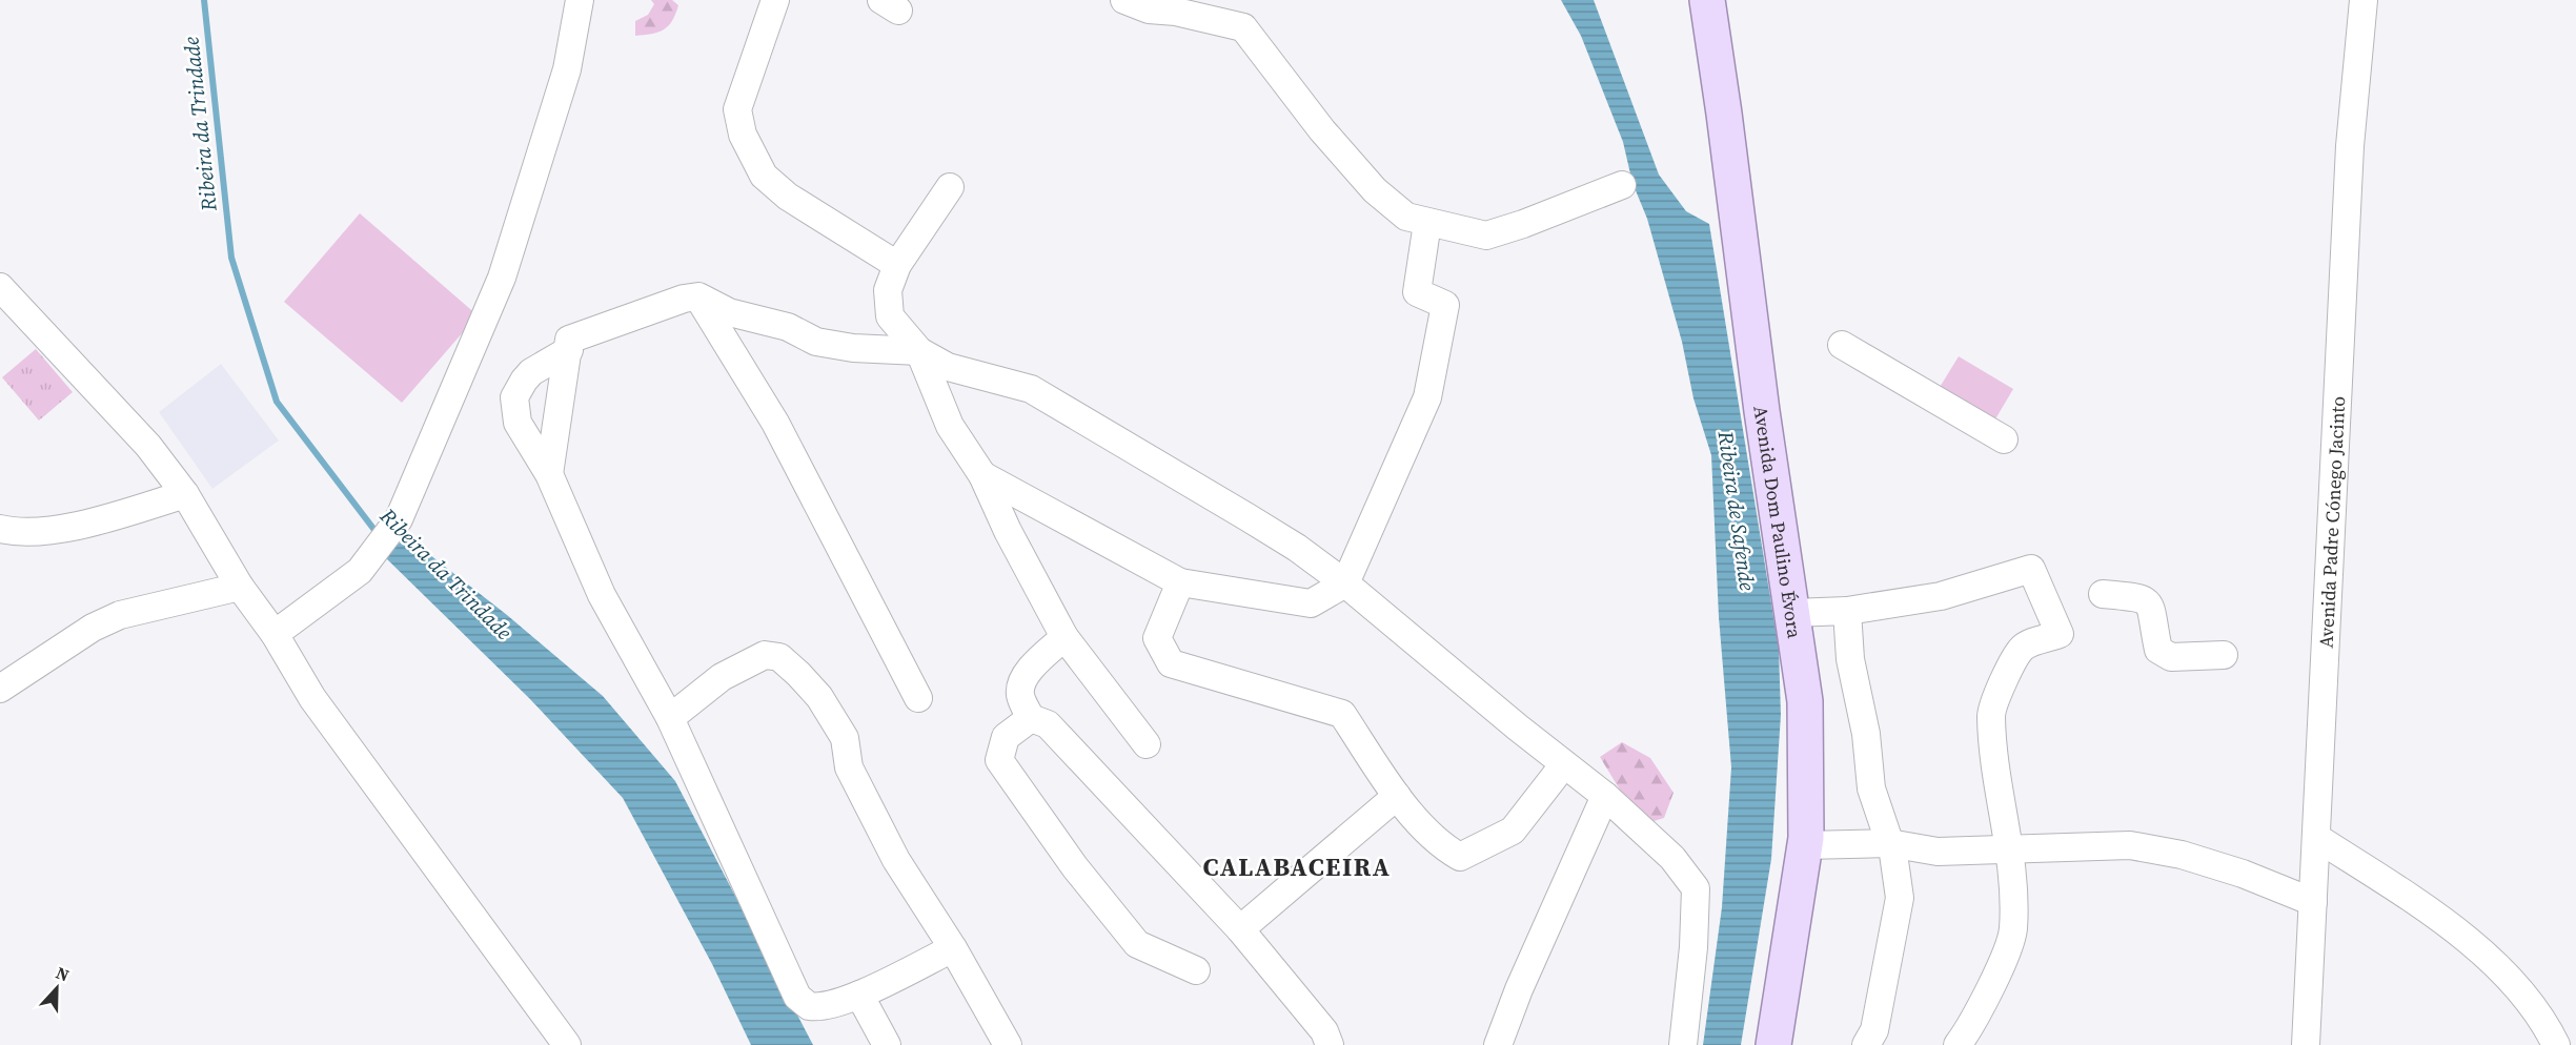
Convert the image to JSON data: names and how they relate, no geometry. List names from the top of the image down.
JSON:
{
  "streets": {
    "main road": ["Avenida Dom Paulino Évora"],
    "street": ["Avenida Padre Cónego Jacinto"]
  },
  "districts": ["CALABACEIRA"],
  "water": ["Ribeira da Trindade", "Ribeira de Safende"],
  "north": "top"
}
